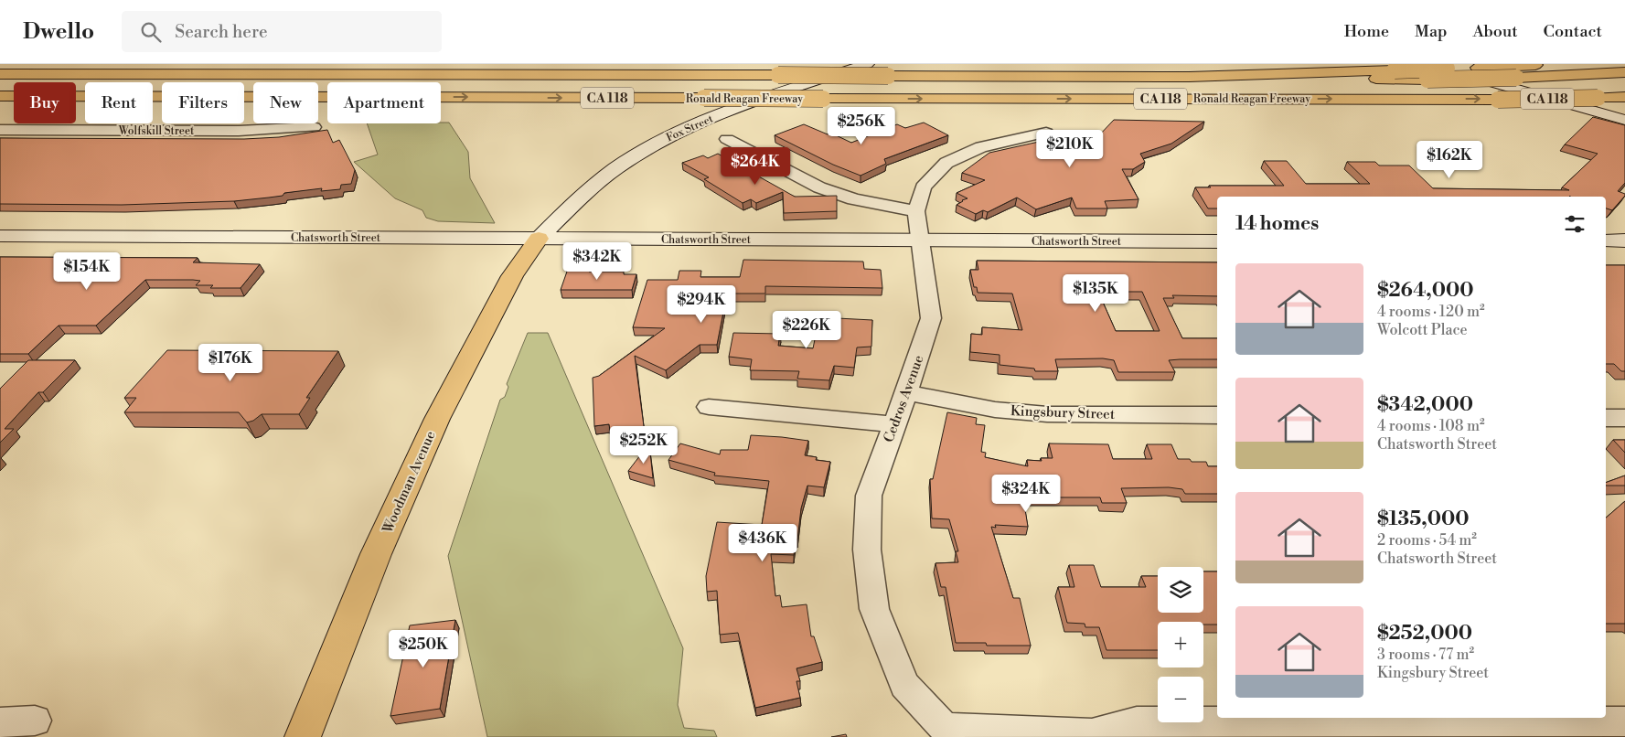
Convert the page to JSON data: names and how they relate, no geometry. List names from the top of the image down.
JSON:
{
  "streets": {
    "main road": [
      "CA 118",
      "Ronald Reagan Freeway",
      "Fox Street",
      "Chatsworth Street",
      "Woodman Avenue"
    ],
    "street": ["Wolfskill Street", "Cedros Avenue", "Kingsbury Street"]
  },
  "crossings": [
    ["Fox Street", "Chatsworth Street"],
    ["Fox Street", "Woodman Avenue"],
    ["Chatsworth Street", "Cedros Avenue"],
    ["Chatsworth Street", "Woodman Avenue"],
    ["Cedros Avenue", "Kingsbury Street"]
  ],
  "page": {
    "header": "Dwello",
    "search": "Search here",
    "nav": [
      "Home",
      "Map",
      "About",
      "Contact"
    ],
    "chip": [
      "Buy",
      "Rent",
      "Filters",
      "New",
      "Apartment"
    ],
    "price": [
      "$256K",
      "$210K",
      "$162K",
      "$264K",
      "$342K",
      "$154K",
      "$135K",
      "$294K",
      "$226K",
      "$176K",
      "$252K",
      "$324K",
      "$436K",
      "$250K"
    ],
    "heading": "14 homes",
    "list": [
      {
        "name": "$264,000",
        "note": "4 rooms · 120 m² · Wolcott Place"
      },
      {
        "name": "$342,000",
        "note": "4 rooms · 108 m² · Chatsworth Street"
      },
      {
        "name": "$135,000",
        "note": "2 rooms · 54 m² · Chatsworth Street"
      },
      {
        "name": "$252,000",
        "note": "3 rooms · 77 m² · Kingsbury Street"
      }
    ],
    "map_buttons": ["+", "−"]
  }
}
